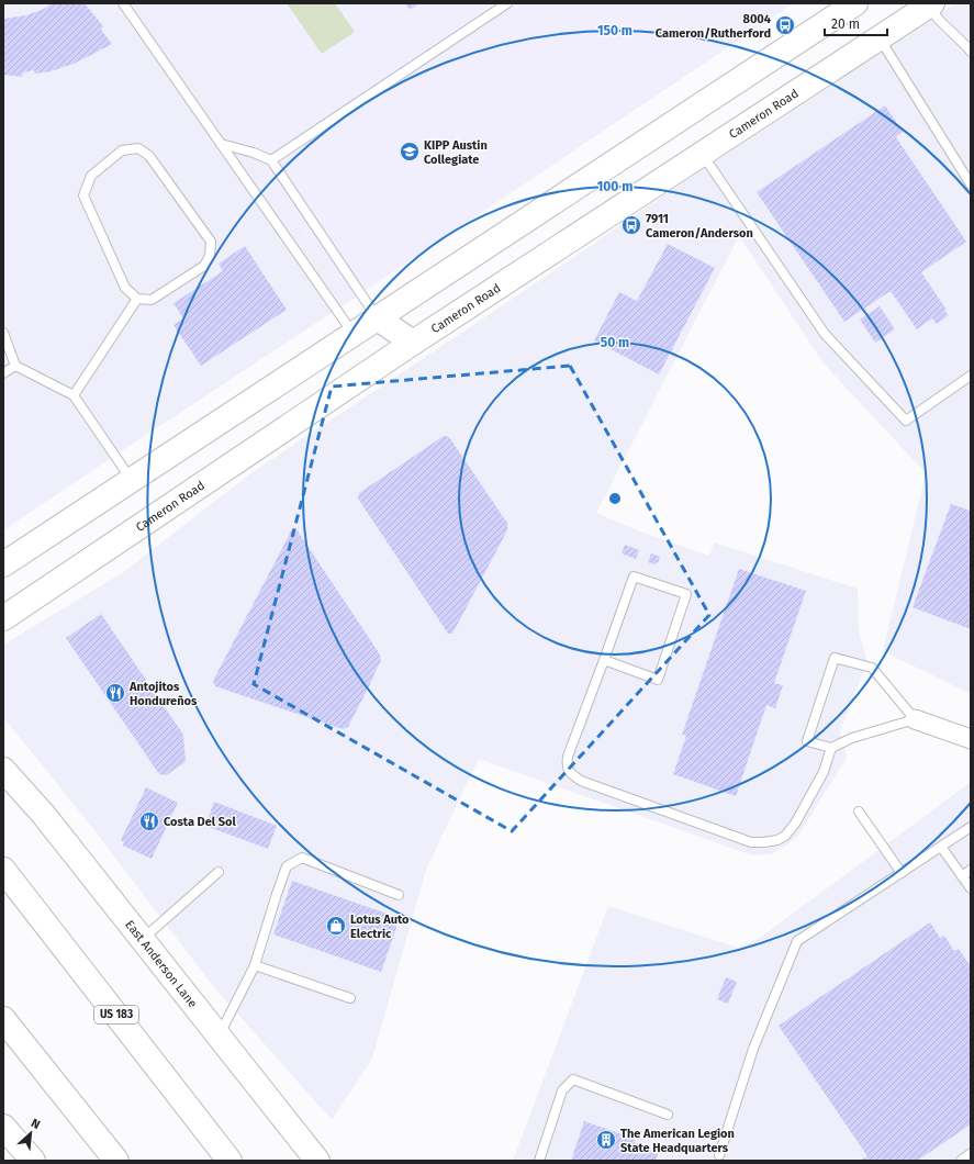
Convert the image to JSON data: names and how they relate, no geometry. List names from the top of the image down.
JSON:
{
  "streets": {
    "main road": ["Cameron Road", "East Anderson Lane", "US 183"]
  },
  "places": {
    "bus stop": ["8004 Cameron/Rutherford", "7911 Cameron/Anderson"],
    "school or university": ["KIPP Austin Collegiate"],
    "restaurant": ["Antojitos Hondureños", "Costa Del Sol"],
    "shop": ["Lotus Auto Electric"],
    "building": ["The American Legion State Headquarters"]
  },
  "scale_bar": "20 m",
  "north": "top right",
  "rings": ["150 m", "100 m", "50 m"]
}
